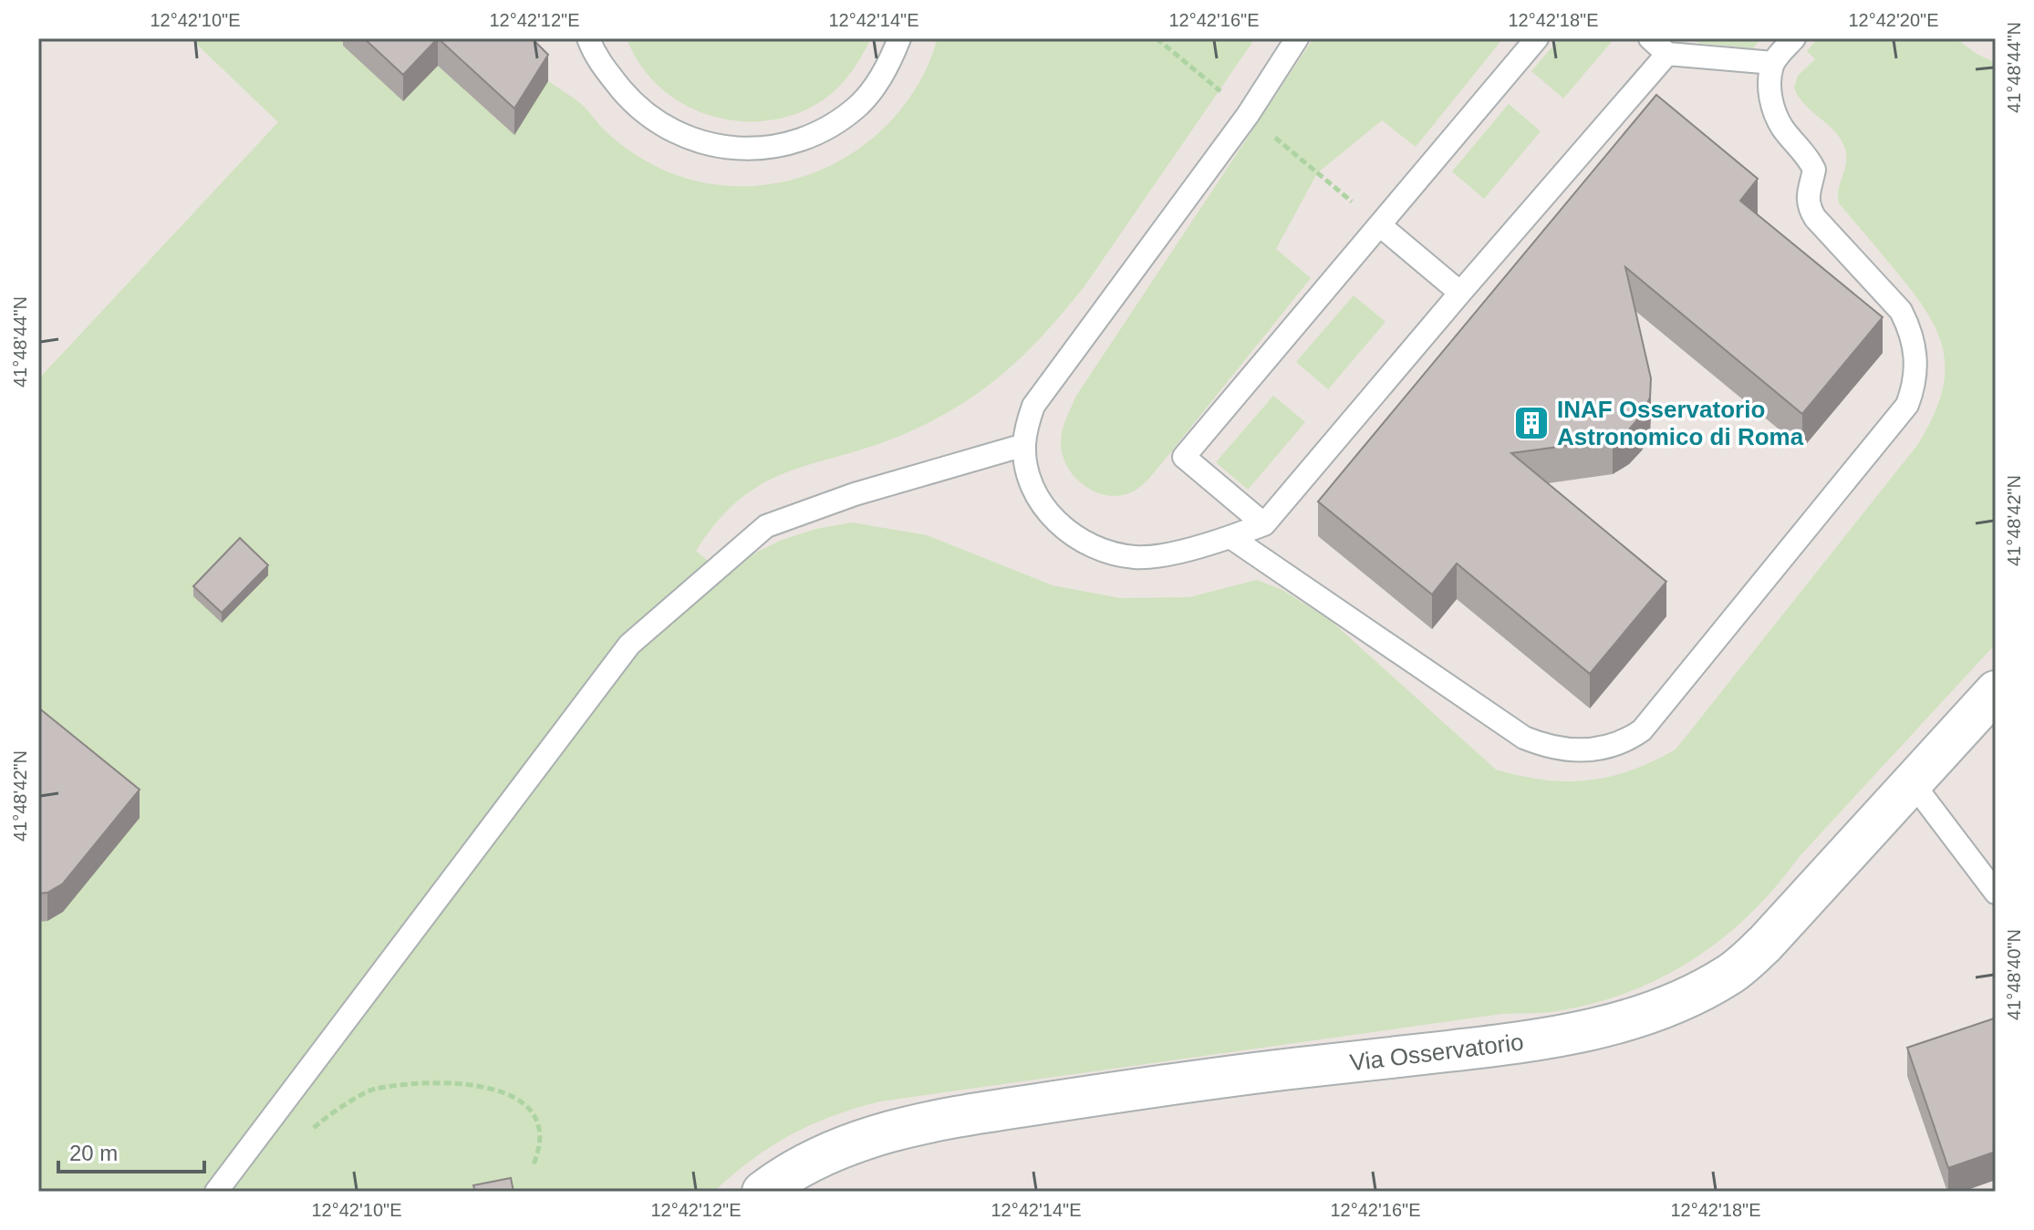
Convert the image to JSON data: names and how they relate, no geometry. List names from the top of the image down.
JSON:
{
  "streets": {
    "street": ["Via Osservatorio"]
  },
  "places": {
    "building": ["INAF Osservatorio Astronomico di Roma"]
  },
  "scale_bar": "20 m",
  "coordinates": [
    "12°42'10\"E",
    "12°42'12\"E",
    "12°42'14\"E",
    "12°42'16\"E",
    "12°42'18\"E",
    "12°42'20\"E",
    "41°48'44\"N",
    "41°48'42\"N",
    "41°48'40\"N"
  ]
}
